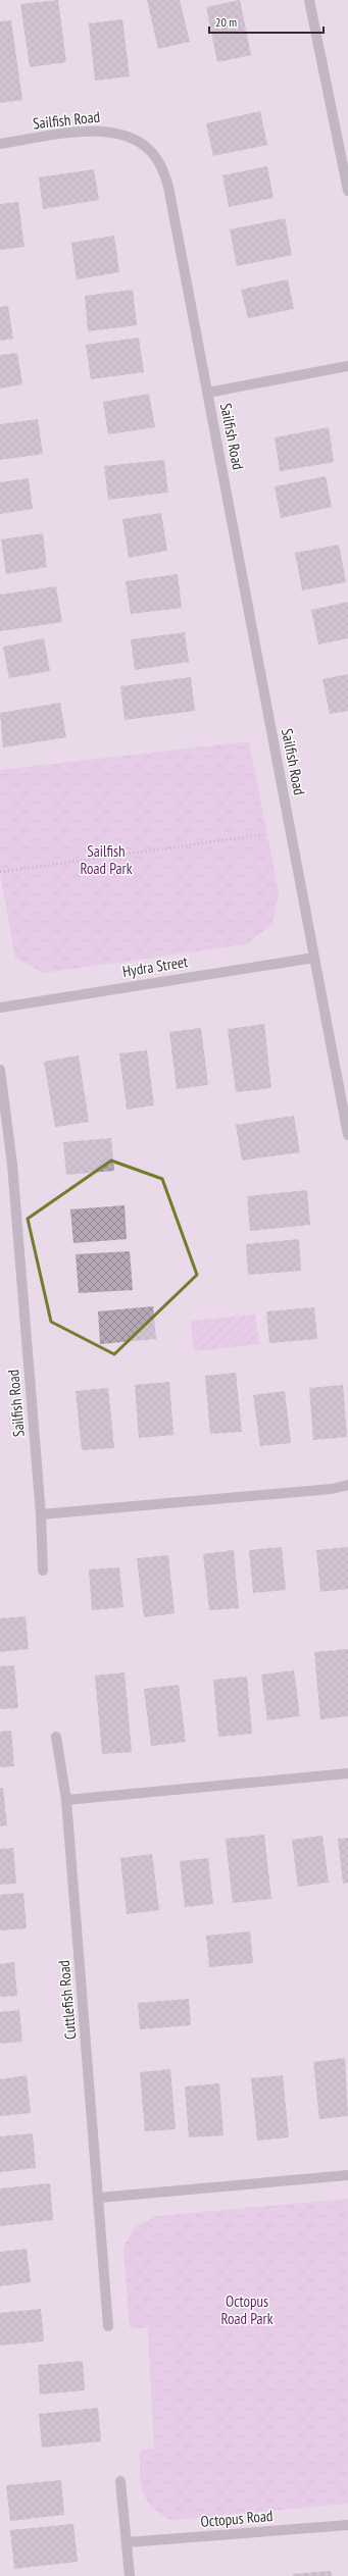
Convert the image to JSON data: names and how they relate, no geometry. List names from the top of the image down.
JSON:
{
  "streets": {
    "street": [
      "Sailfish Road",
      "Hydra Street",
      "Cuttlefish Road",
      "Octopus Road"
    ]
  },
  "crossings": [
    ["Sailfish Road", "Hydra Street"]
  ],
  "parks": ["Sailfish Road Park", "Octopus Road Park"],
  "scale_bar": "20 m"
}
